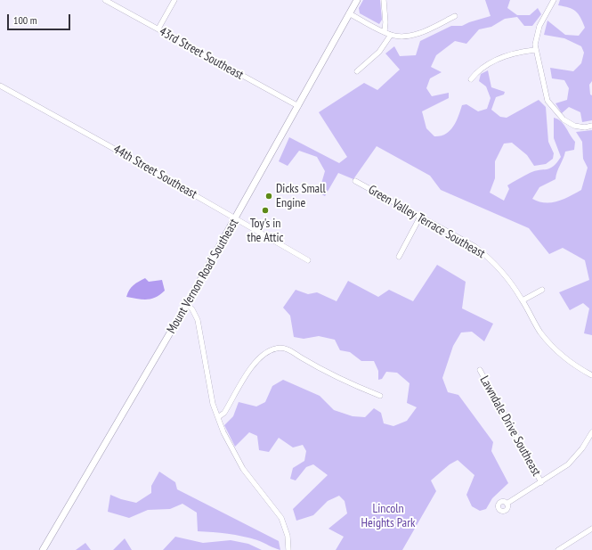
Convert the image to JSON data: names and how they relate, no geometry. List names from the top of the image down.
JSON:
{
  "streets": {
    "main road": ["Mount Vernon Road Southeast"],
    "street": [
      "43rd Street Southeast",
      "44th Street Southeast",
      "Green Valley Terrace Southeast",
      "Lawndale Drive Southeast"
    ]
  },
  "crossings": [
    ["43rd Street Southeast", "Mount Vernon Road Southeast"],
    ["44th Street Southeast", "Mount Vernon Road Southeast"]
  ],
  "parks": ["Lincoln Heights Park"],
  "places": ["Dicks Small Engine", "Toy's in the Attic"],
  "scale_bar": "100 m"
}
